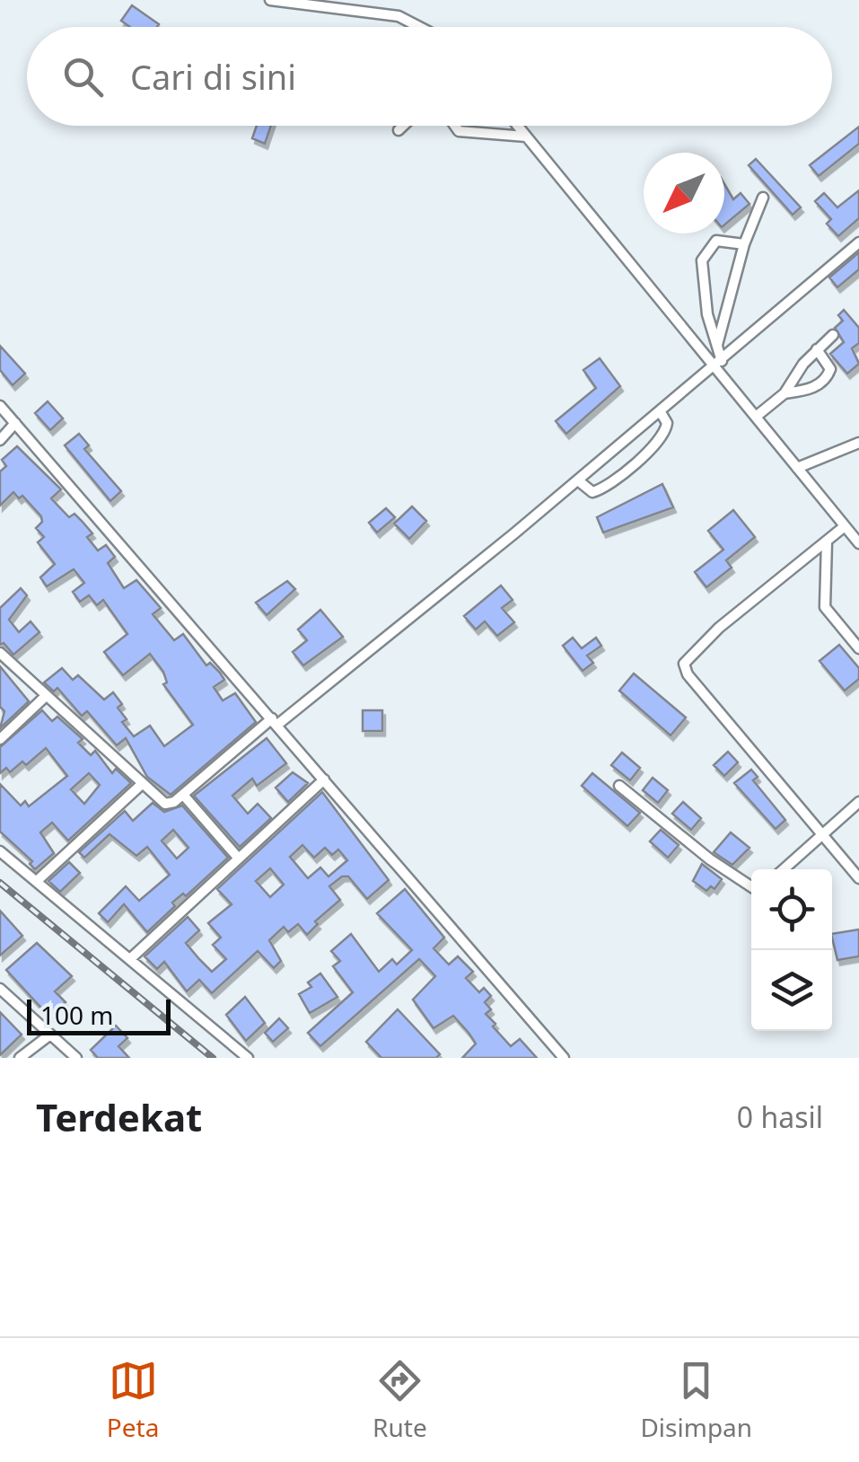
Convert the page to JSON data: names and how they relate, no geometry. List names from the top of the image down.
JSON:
{
  "scale_bar": "100 m",
  "north": "bottom left",
  "page": {
    "search": "Cari di sini",
    "scale": "100 m",
    "heading": ["Terdekat", "0 hasil"],
    "nav": ["Peta", "Rute", "Disimpan"]
  }
}
